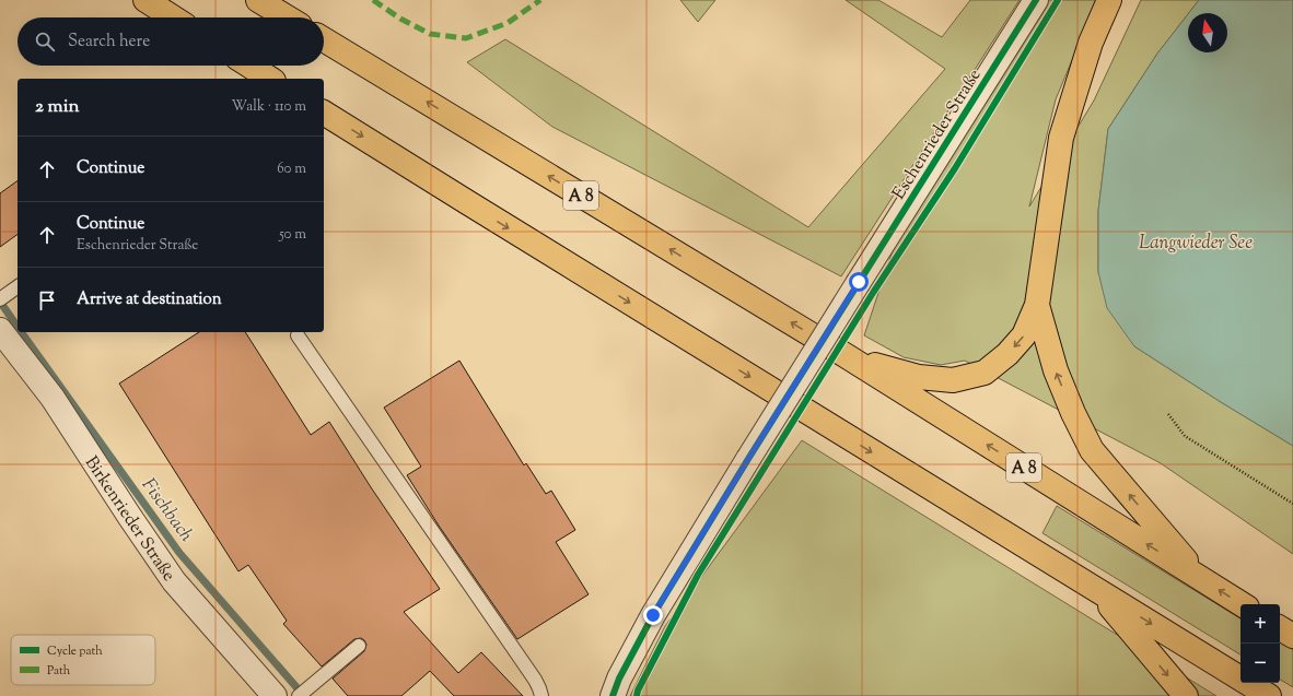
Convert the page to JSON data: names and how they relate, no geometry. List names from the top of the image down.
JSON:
{
  "streets": {
    "highway": ["A 8"],
    "street": ["Eschenrieder Straße", "Birkenrieder Straße"]
  },
  "water": ["Langwieder See", "Fischbach"],
  "legend": ["Cycle path", "Path"],
  "north": "top",
  "page": {
    "search": "Search here",
    "heading": ["2 min", "Walk · 110 m"],
    "list": [
      ["Continue", "60 m"],
      ["Continue", "Eschenrieder Straße", "50 m"],
      "Arrive at destination"
    ],
    "map_buttons": ["+", "−"]
  }
}
